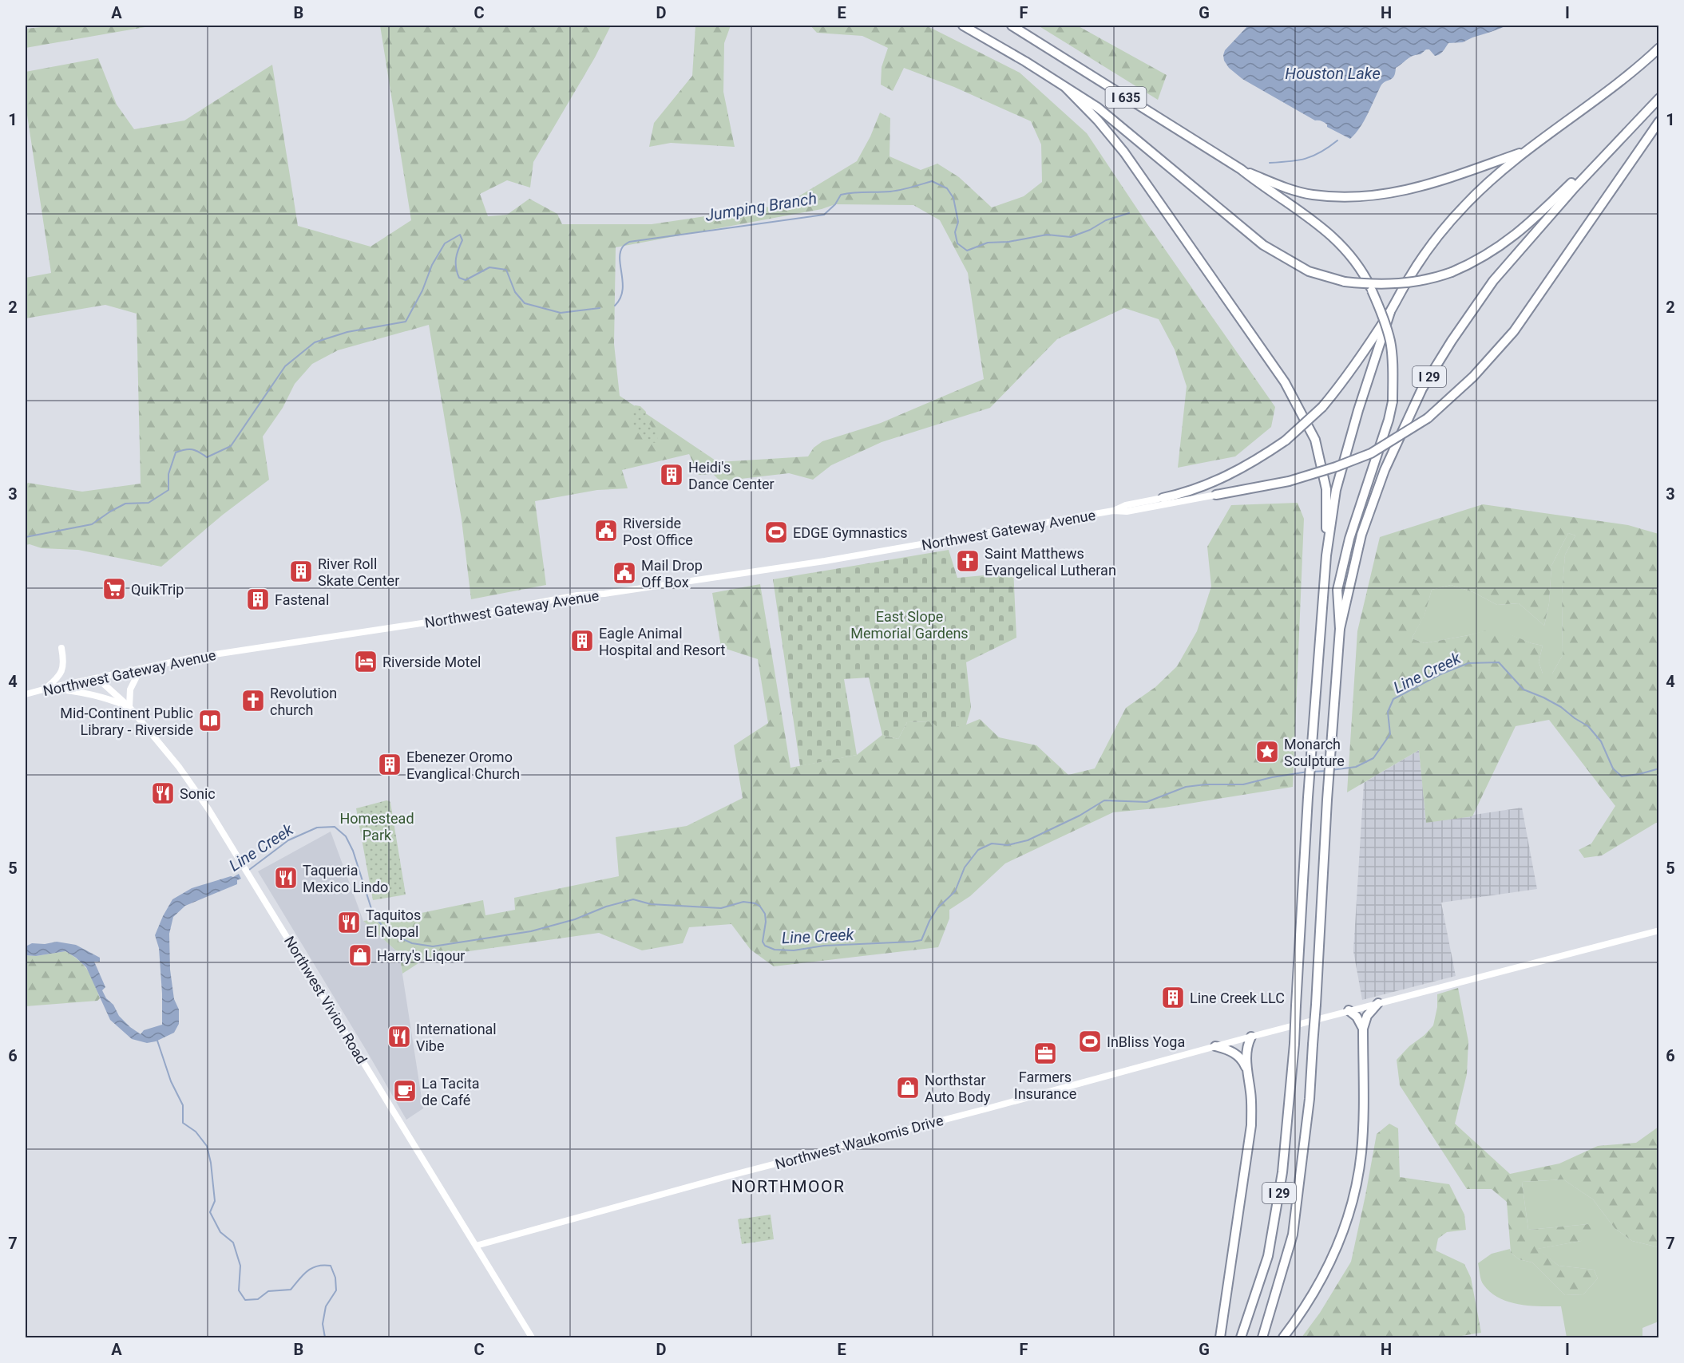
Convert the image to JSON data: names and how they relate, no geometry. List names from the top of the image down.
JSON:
{
  "streets": {
    "highway": ["I 635", "I 29"],
    "main road": ["Northwest Gateway Avenue", "Northwest Vivion Road", "Northwest Waukomis Drive"]
  },
  "crossings": [
    ["Northwest Gateway Avenue", "Northwest Vivion Road"],
    ["Northwest Vivion Road", "Northwest Waukomis Drive"]
  ],
  "districts": ["NORTHMOOR"],
  "water": ["Houston Lake", "Jumping Branch", "Line Creek"],
  "parks": ["East Slope Memorial Gardens", "Homestead Park"],
  "places": {
    "building": [
      "Heidi's Dance Center",
      "River Roll Skate Center",
      "Fastenal",
      "Eagle Animal Hospital and Resort",
      "Ebenezer Oromo Evanglical Church",
      "Line Creek LLC"
    ],
    "public building": ["Riverside Post Office", "Mail Drop Off Box"],
    "sports": ["EDGE Gymnastics", "InBliss Yoga"],
    "church": ["Saint Matthews Evangelical Lutheran", "Revolution church"],
    "supermarket": ["QuikTrip"],
    "hotel": ["Riverside Motel"],
    "library": ["Mid-Continent Public Library - Riverside"],
    "place": ["Monarch Sculpture"],
    "restaurant": [
      "Sonic",
      "Taqueria Mexico Lindo",
      "Taquitos El Nopal",
      "International Vibe"
    ],
    "shop": ["Harry's Liqour", "Northstar Auto Body"],
    "office": ["Farmers Insurance"],
    "cafe": ["La Tacita de Café"]
  },
  "grid": {
    "columns": [
      "A",
      "B",
      "C",
      "D",
      "E",
      "F",
      "G",
      "H",
      "I"
    ],
    "rows": [
      "1",
      "2",
      "3",
      "4",
      "5",
      "6",
      "7"
    ]
  }
}
